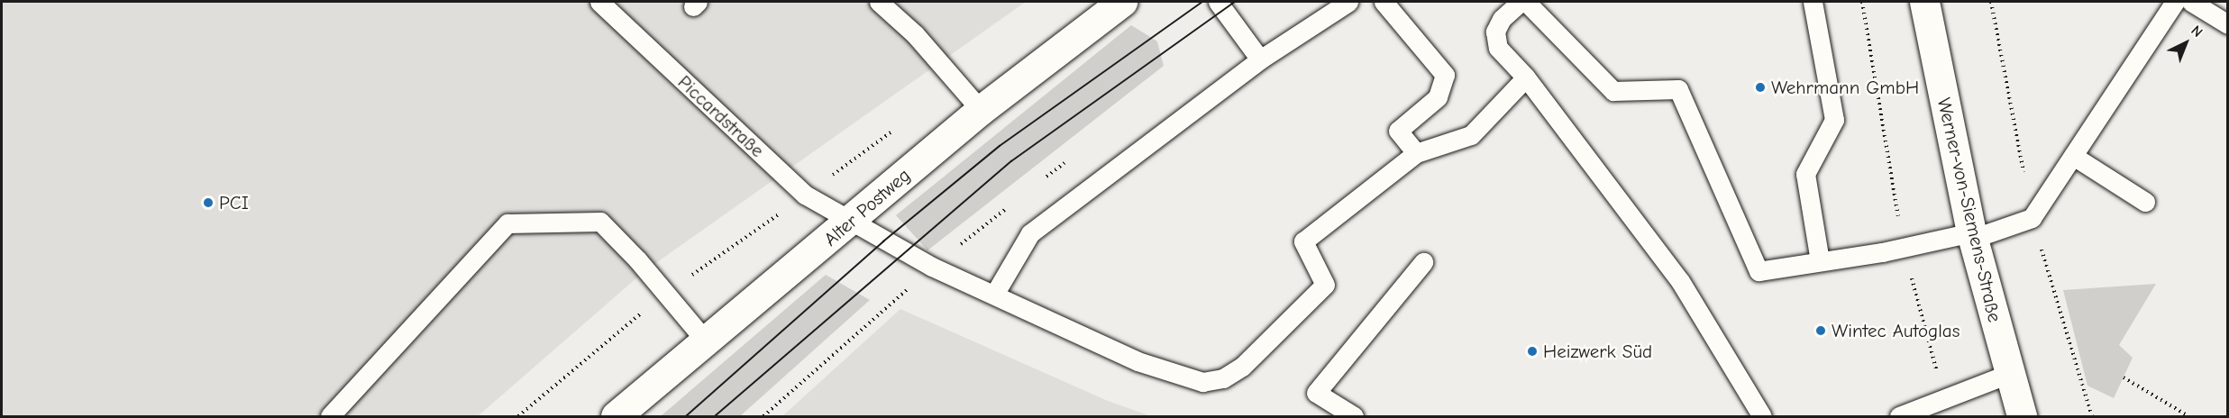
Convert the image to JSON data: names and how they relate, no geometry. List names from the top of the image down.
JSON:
{
  "streets": {
    "street": ["Alter Postweg", "Werner-von-Siemens-Straße"],
    "lane": ["Piccardstraße"]
  },
  "crossings": [
    ["Piccardstraße", "Alter Postweg"]
  ],
  "places": [
    "Wehrmann GmbH",
    "PCI",
    "Wintec Autoglas",
    "Heizwerk Süd"
  ],
  "north": "top right"
}
